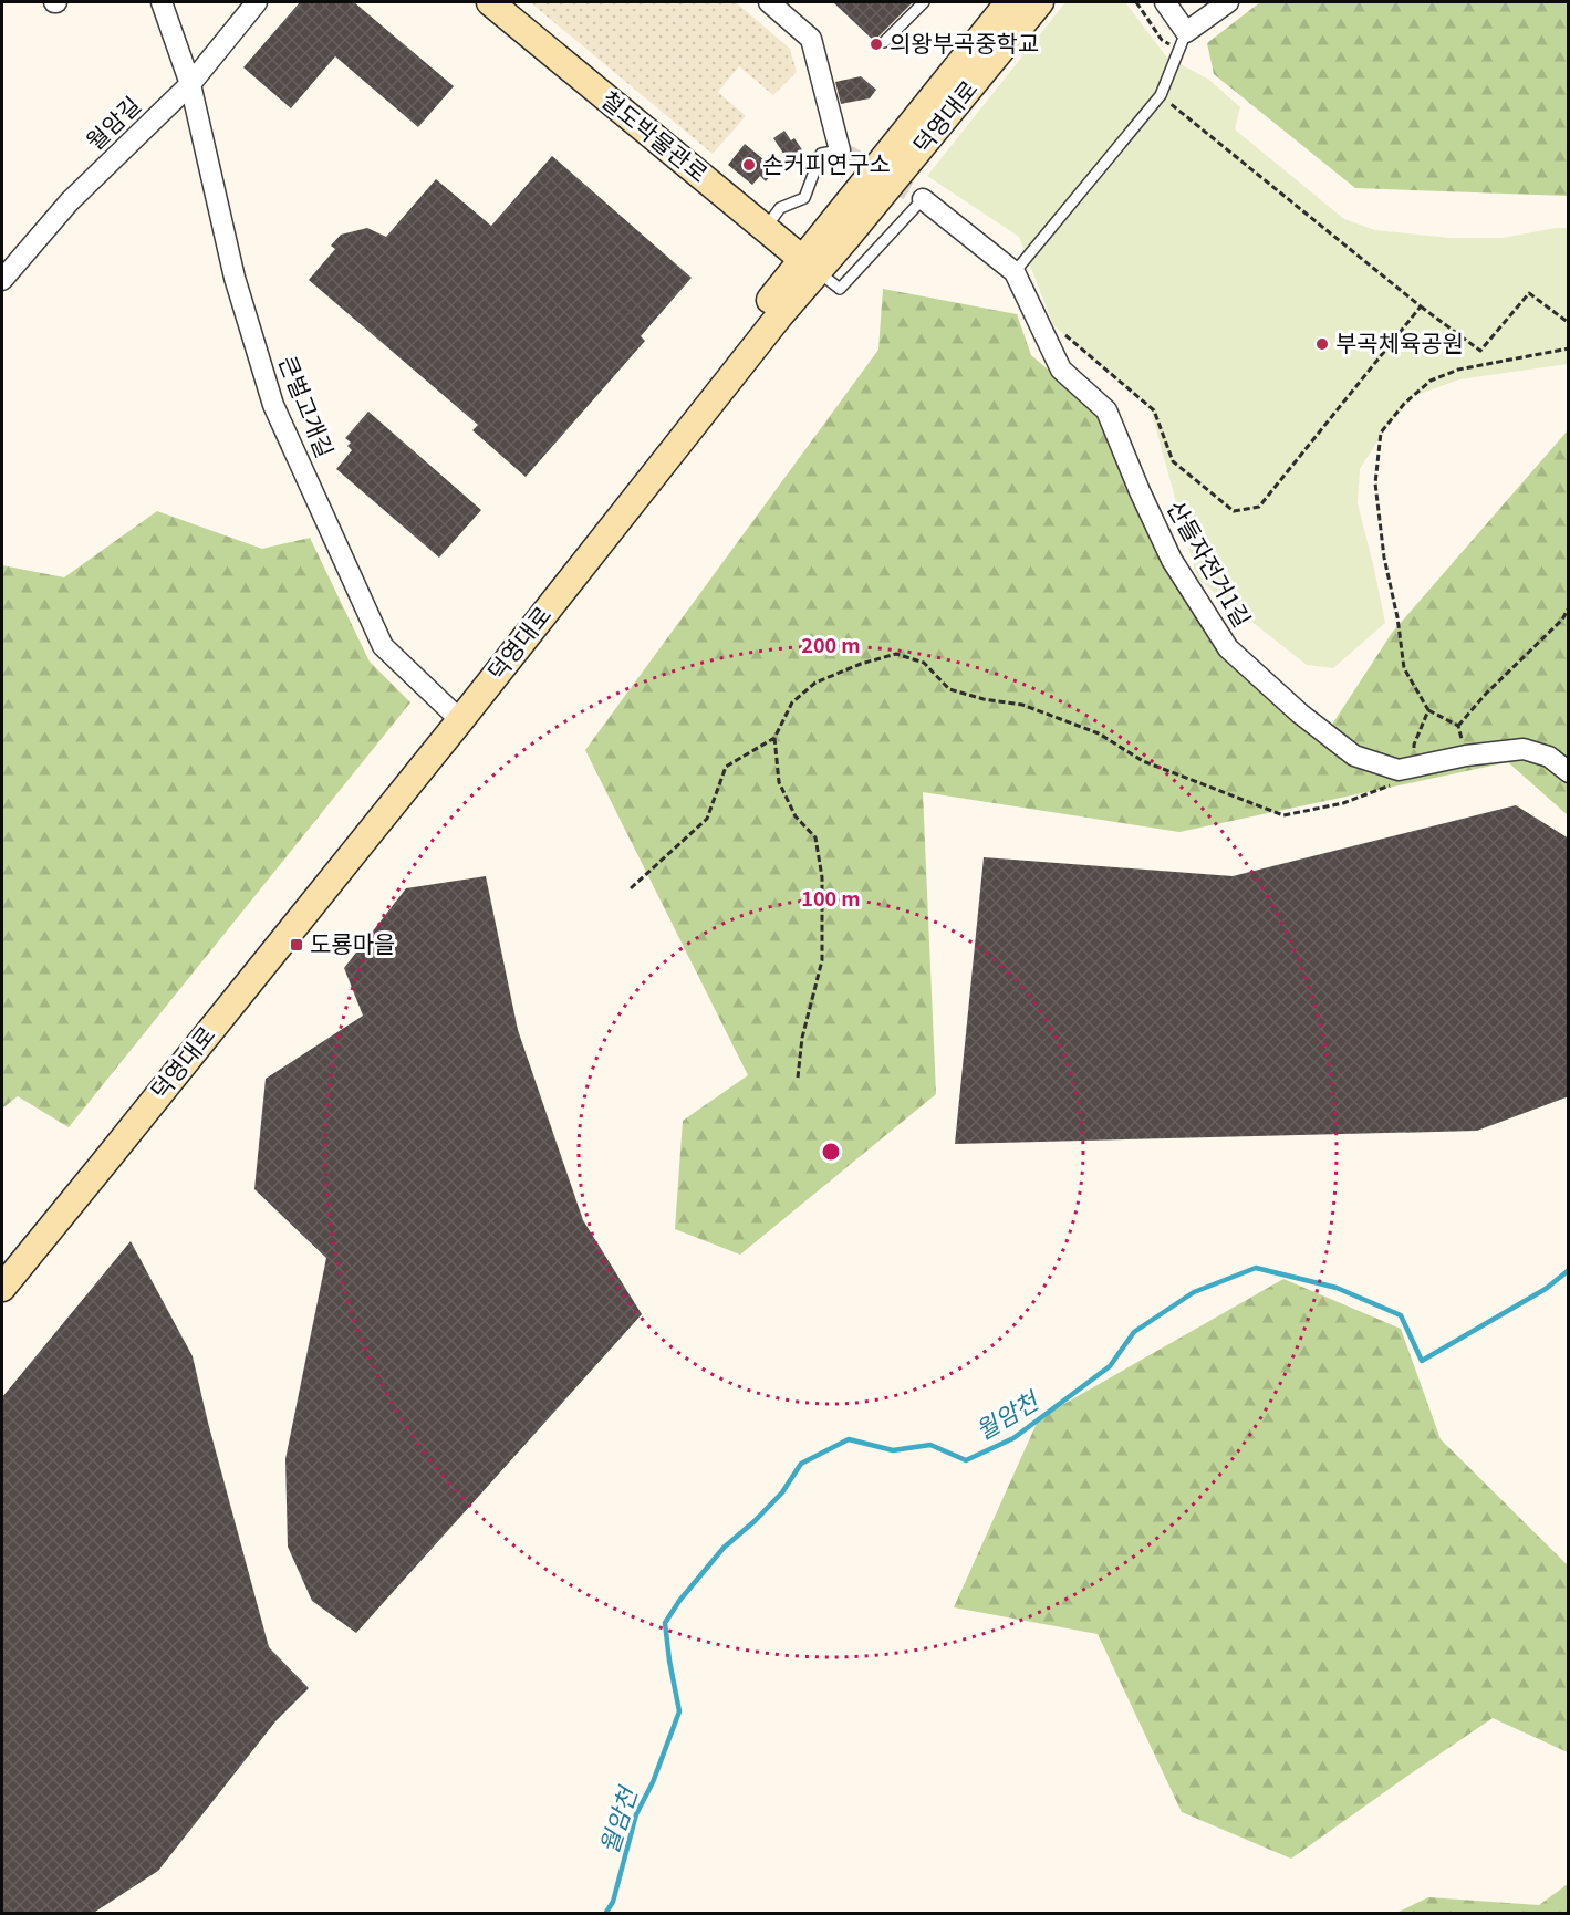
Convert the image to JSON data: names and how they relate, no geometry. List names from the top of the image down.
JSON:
{
  "streets": {
    "street": [
      "덕영대로",
      "월암길",
      "철도박물관로",
      "큰벌고개길",
      "산들자전거1길"
    ]
  },
  "crossings": [
    ["덕영대로", "철도박물관로"],
    ["덕영대로", "큰벌고개길"],
    ["월암길", "큰벌고개길"]
  ],
  "water": ["월암천"],
  "places": {
    "other": ["의왕부곡중학교", "손커피연구소", "부곡체육공원"],
    "transit": ["도룡마을"]
  },
  "rings": ["200 m", "100 m"]
}
